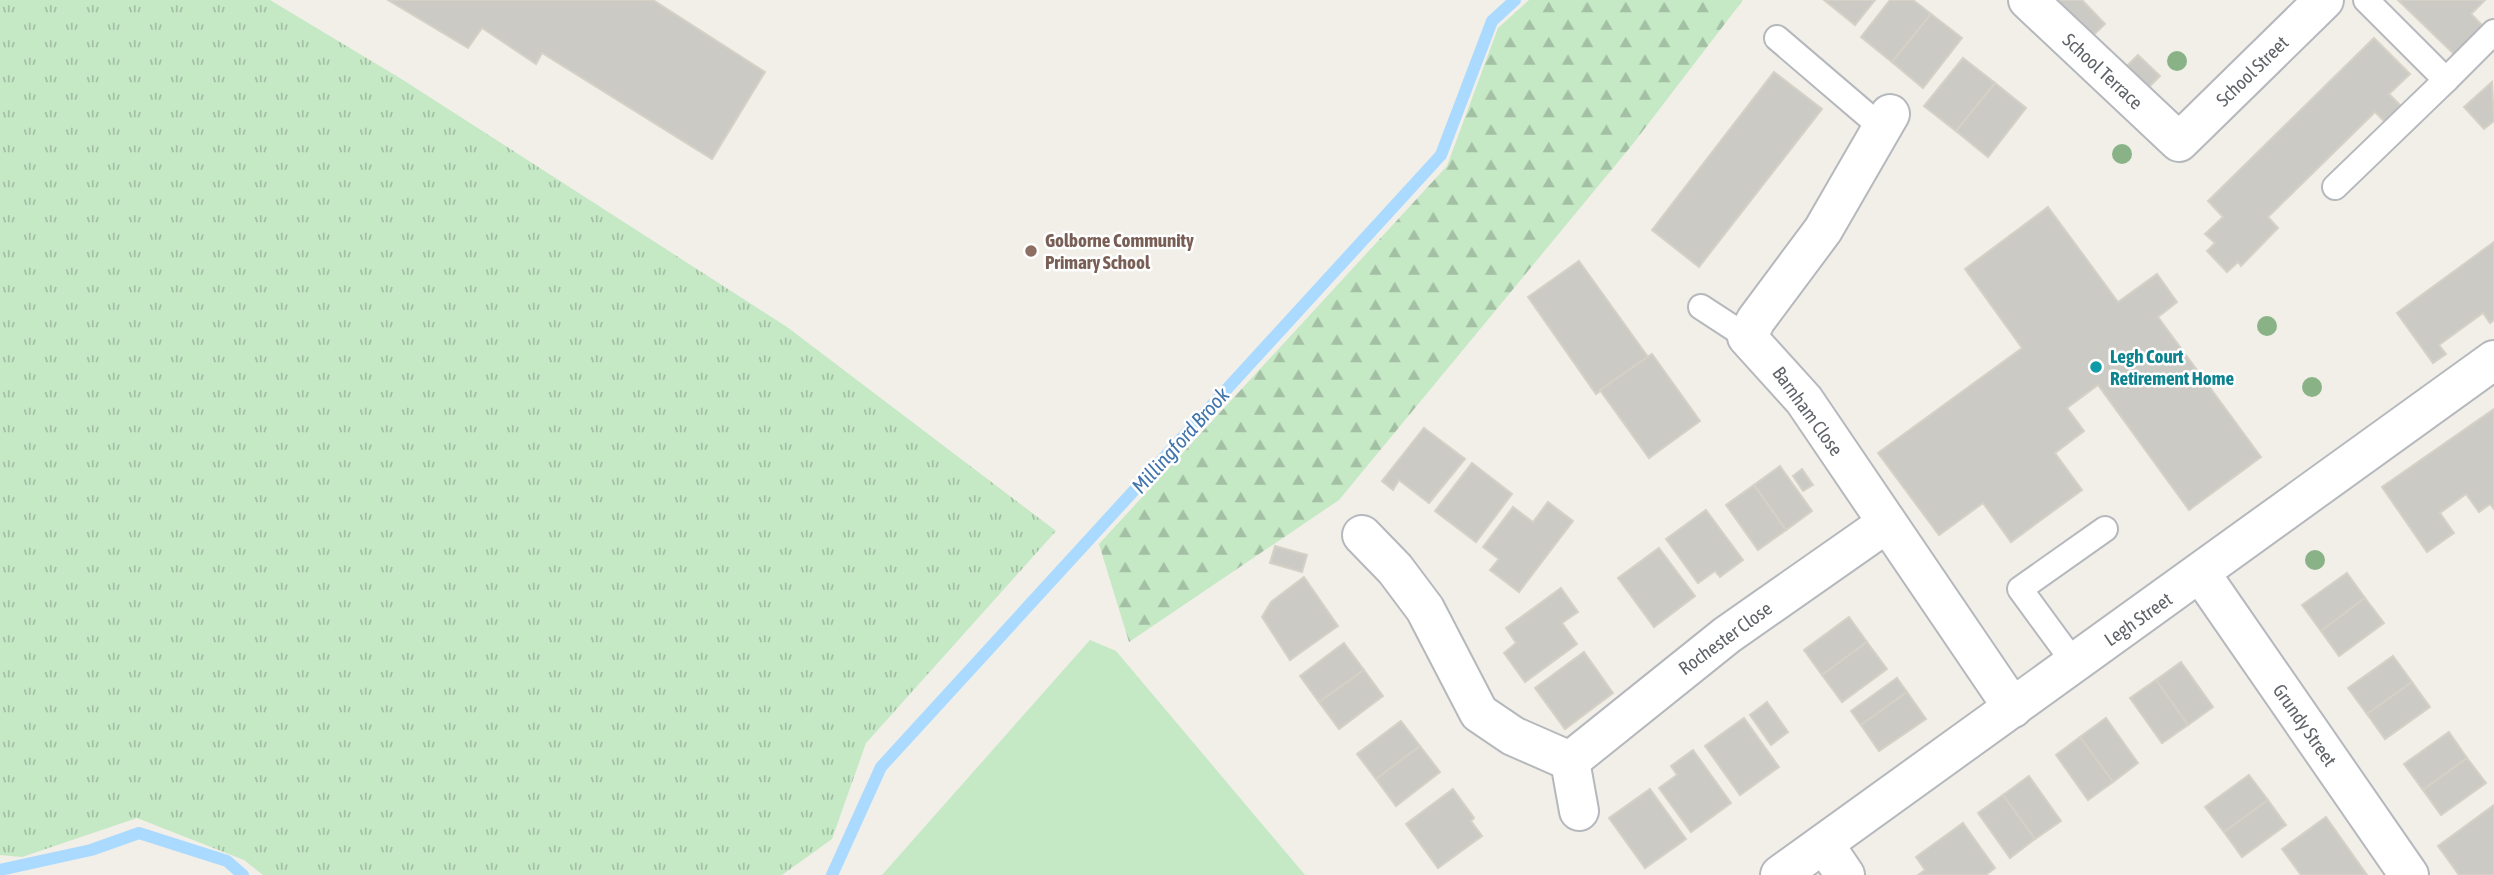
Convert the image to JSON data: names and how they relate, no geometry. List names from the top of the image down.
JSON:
{
  "streets": {
    "street": [
      "School Terrace",
      "School Street",
      "Barnham Close",
      "Legh Street",
      "Rochester Close",
      "Grundy Street"
    ]
  },
  "crossings": [
    ["School Terrace", "School Street"],
    ["Barnham Close", "Legh Street"],
    ["Barnham Close", "Rochester Close"],
    ["Legh Street", "Grundy Street"]
  ],
  "water": ["Millingford Brook"],
  "places": ["Golborne Community Primary School", "Legh Court Retirement Home"]
}
